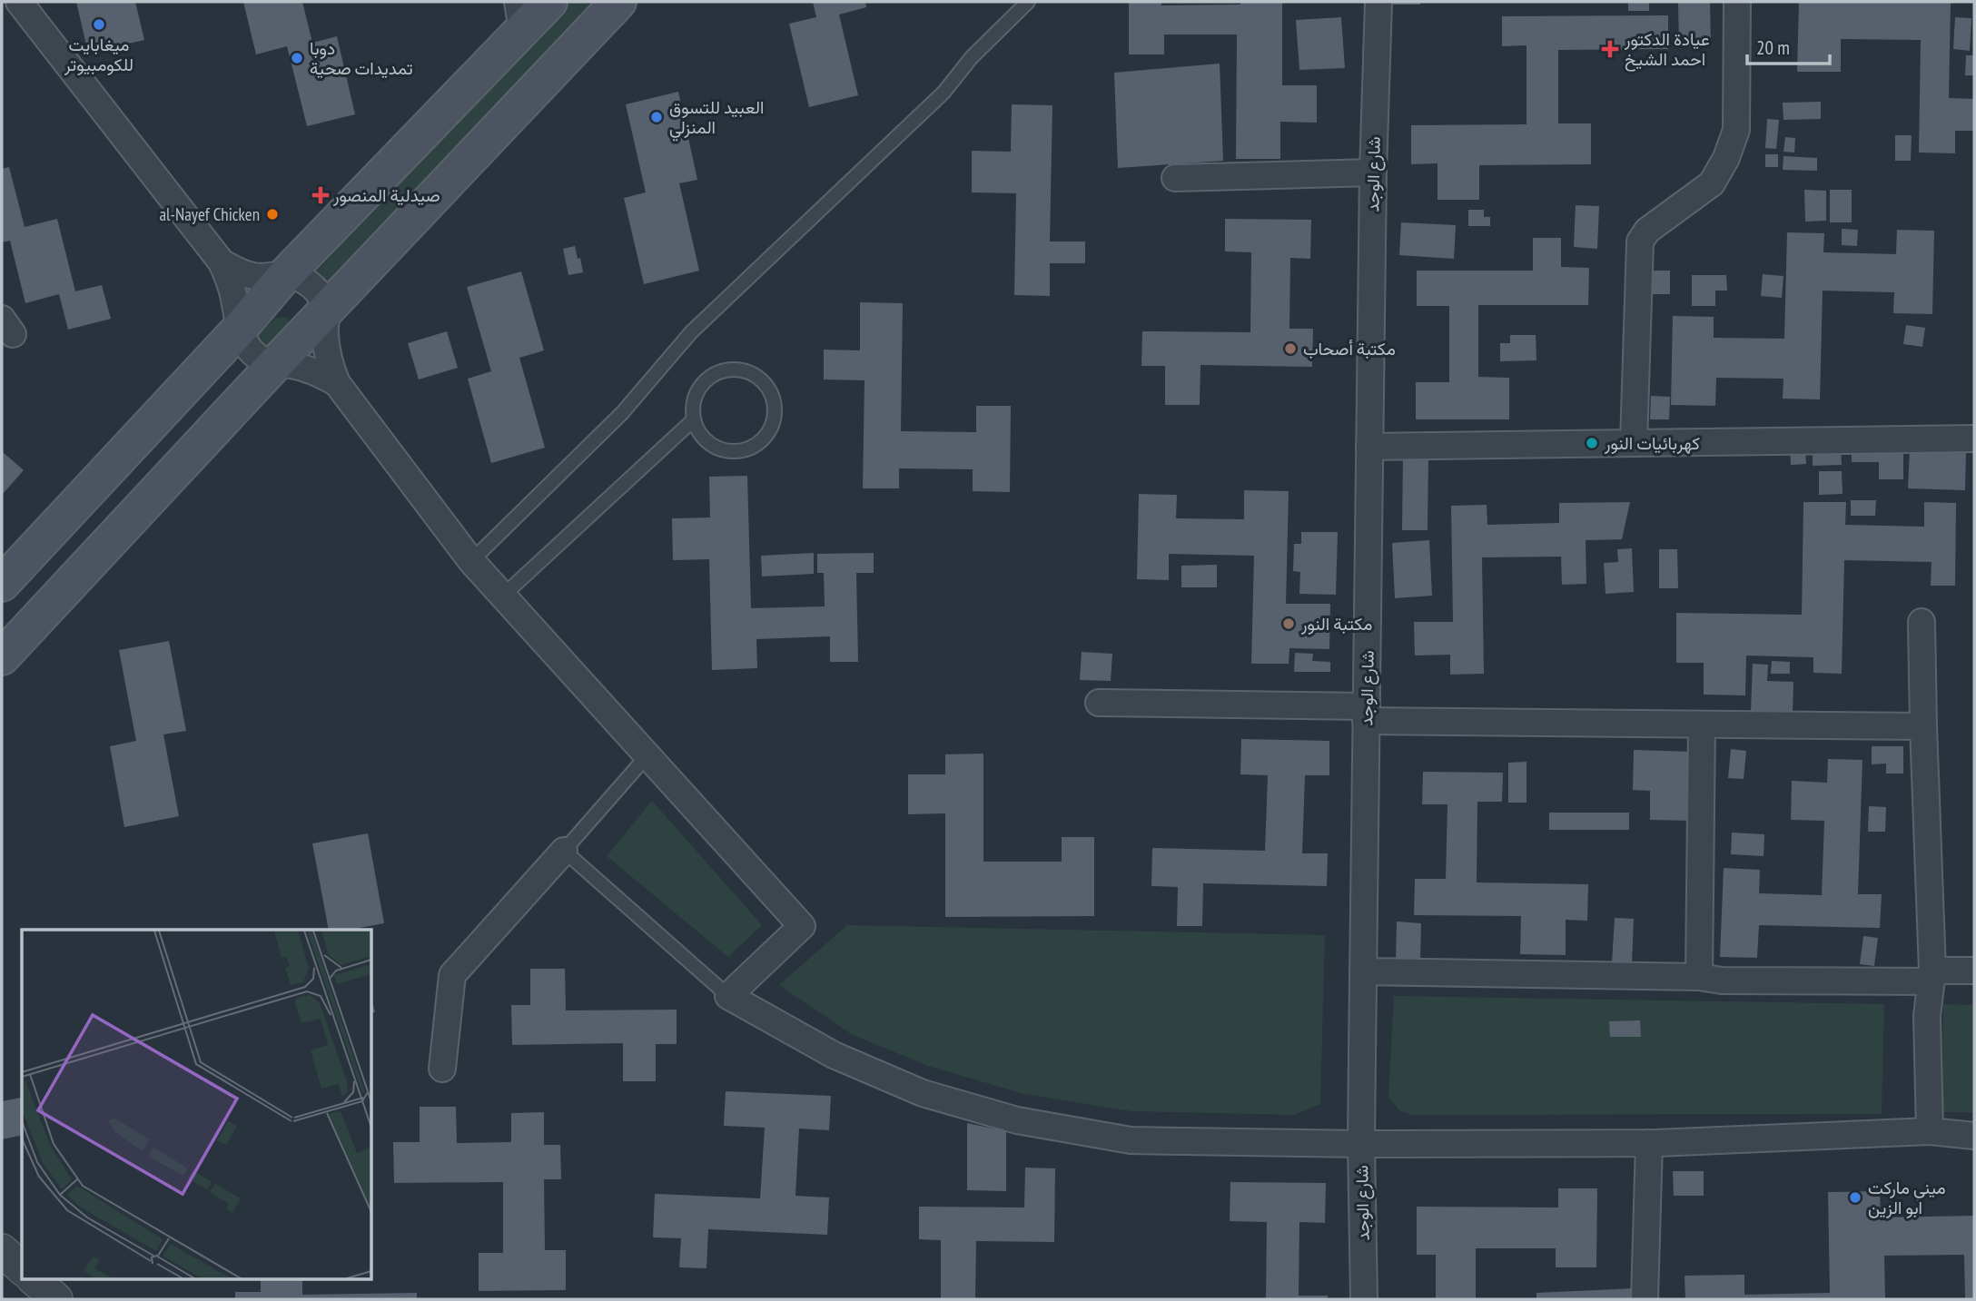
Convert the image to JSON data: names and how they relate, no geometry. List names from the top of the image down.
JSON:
{
  "streets": {
    "street": ["شارع الوجد"]
  },
  "places": {
    "other": [
      "ميغابايت للكومبيوتر",
      "دوبا تمديدات صحية",
      "العبيد للتسوق المنزلي",
      "al-Nayef Chicken",
      "مكتبة أصحاب",
      "كهربائيات النور",
      "مكتبة النور",
      "ميني ماركت ابو الزين"
    ],
    "health": ["عيادة الدكتور احمد الشيخ", "صيدلية المنصور"]
  },
  "scale_bar": "20 m"
}
